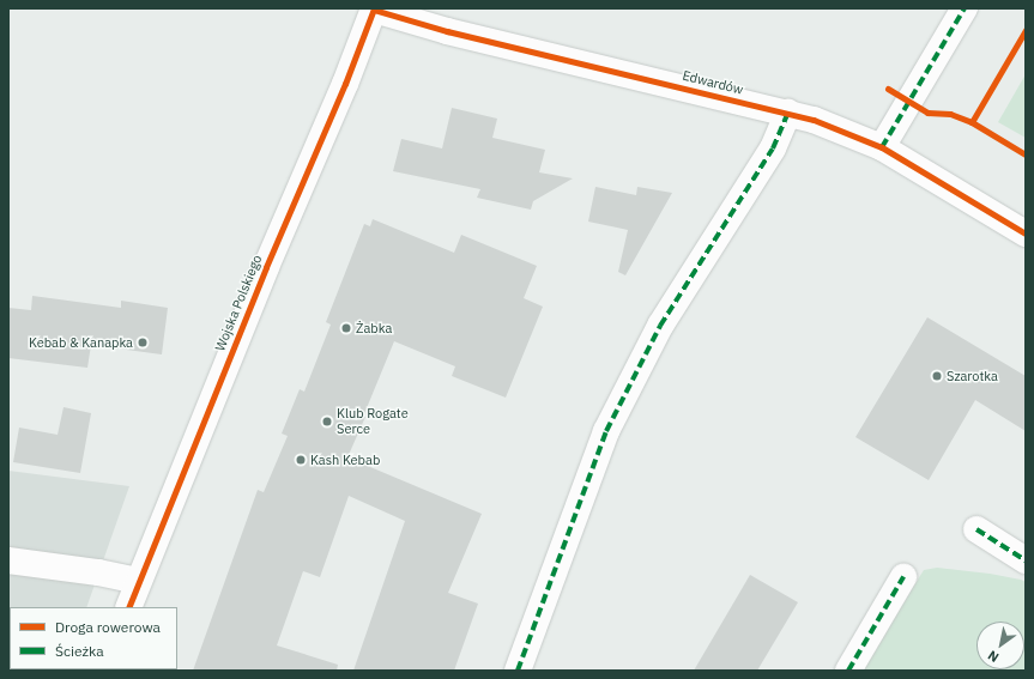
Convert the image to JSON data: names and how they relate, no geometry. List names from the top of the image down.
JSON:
{
  "streets": {
    "street": ["Edwardów", "Wojska Polskiego"]
  },
  "crossings": [
    ["Edwardów", "Wojska Polskiego"]
  ],
  "places": [
    "Żabka",
    "Kebab & Kanapka",
    "Szarotka",
    "Klub Rogate Serce",
    "Kash Kebab"
  ],
  "legend": ["Droga rowerowa", "Ścieżka"],
  "north": "bottom left"
}
